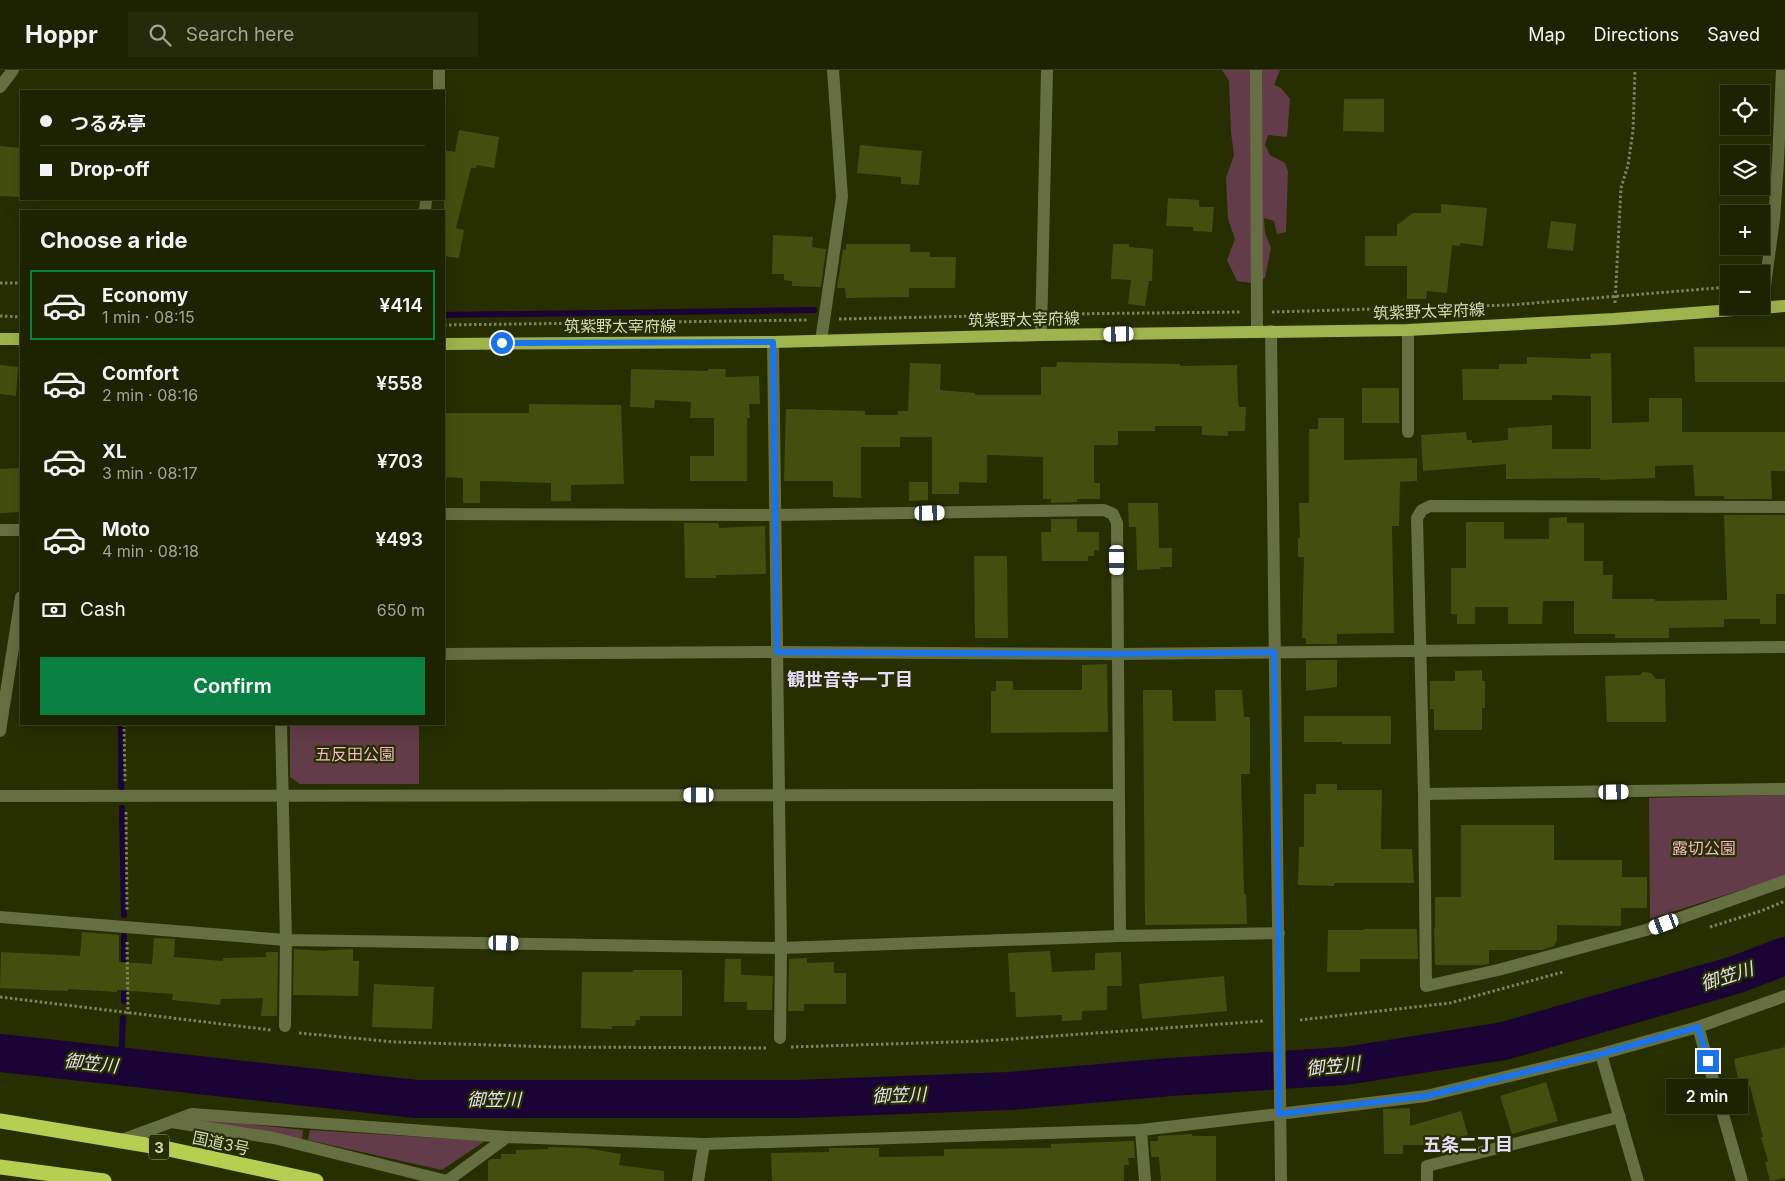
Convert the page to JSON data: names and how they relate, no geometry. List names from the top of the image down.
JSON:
{
  "streets": {
    "highway": ["国道3号", "3"],
    "main road": ["筑紫野太宰府線"]
  },
  "districts": ["観世音寺一丁目", "五条二丁目"],
  "water": ["御笠川"],
  "parks": ["五反田公園", "露切公園"],
  "page": {
    "header": "Hoppr",
    "search": "Search here",
    "nav": ["Map", "Directions", "Saved"],
    "map_buttons": ["+", "−"],
    "banner": ["つるみ亭", "Drop-off"],
    "heading": "Choose a ride",
    "list": [
      {
        "name": "Economy",
        "note": "1 min · 08:15",
        "value": "¥414"
      },
      {
        "name": "Comfort",
        "note": "2 min · 08:16",
        "value": "¥558"
      },
      {
        "name": "XL",
        "note": "3 min · 08:17",
        "value": "¥703"
      },
      {
        "name": "Moto",
        "note": "4 min · 08:18",
        "value": "¥493"
      }
    ],
    "pay": ["Cash", "650 m"],
    "buttons": "Confirm",
    "bubble": "2 min"
  }
}
